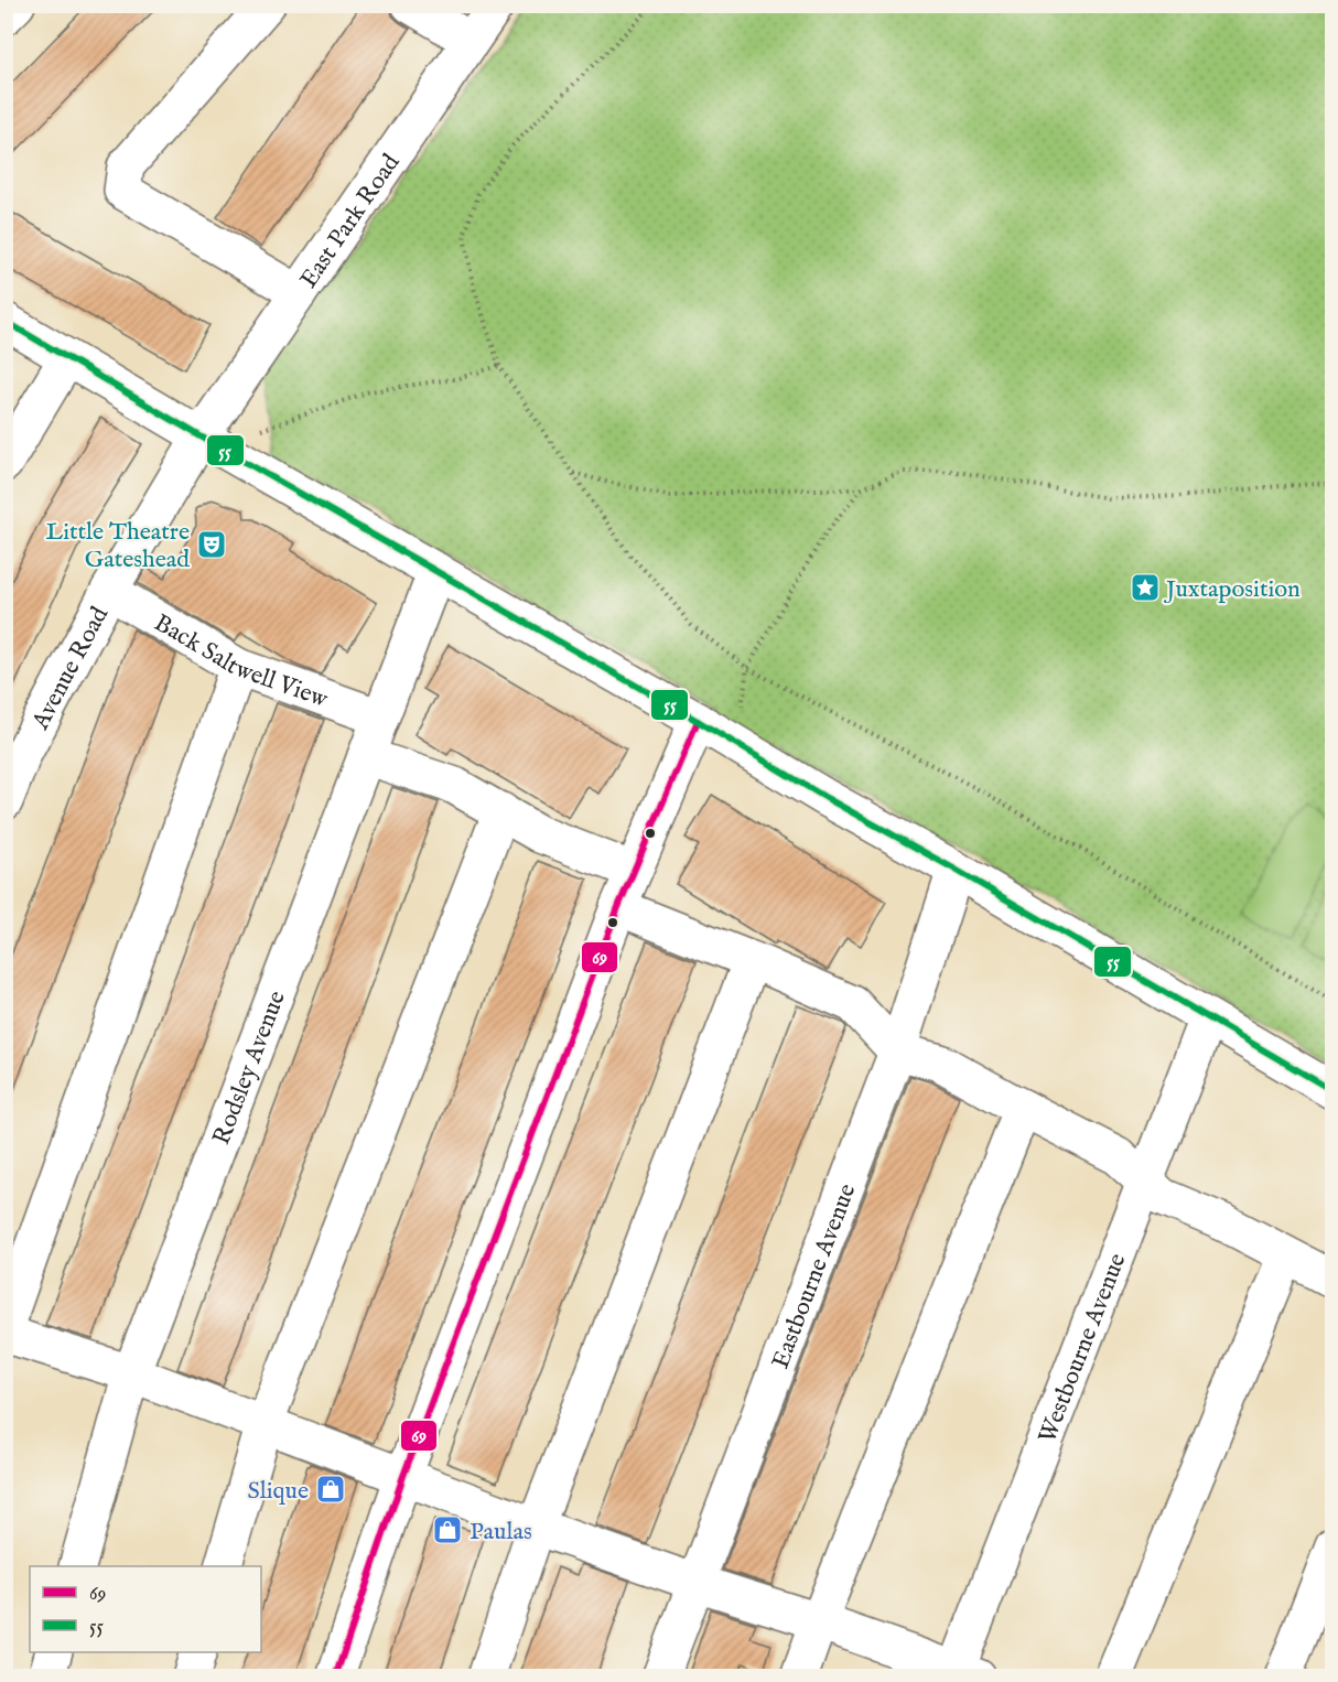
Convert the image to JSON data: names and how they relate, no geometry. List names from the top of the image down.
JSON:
{
  "streets": {
    "street": [
      "East Park Road",
      "Back Saltwell View",
      "Avenue Road",
      "Rodsley Avenue",
      "Eastbourne Avenue",
      "Westbourne Avenue"
    ]
  },
  "crossings": [
    ["East Park Road", "Avenue Road"],
    ["Back Saltwell View", "Avenue Road"],
    ["Back Saltwell View", "Rodsley Avenue"]
  ],
  "places": {
    "theatre": ["Little Theatre Gateshead"],
    "place": ["Juxtaposition"],
    "shop": ["Slique", "Paulas"]
  },
  "lines": ["transit line 55", "transit line 69"],
  "legend": ["69", "55"]
}
